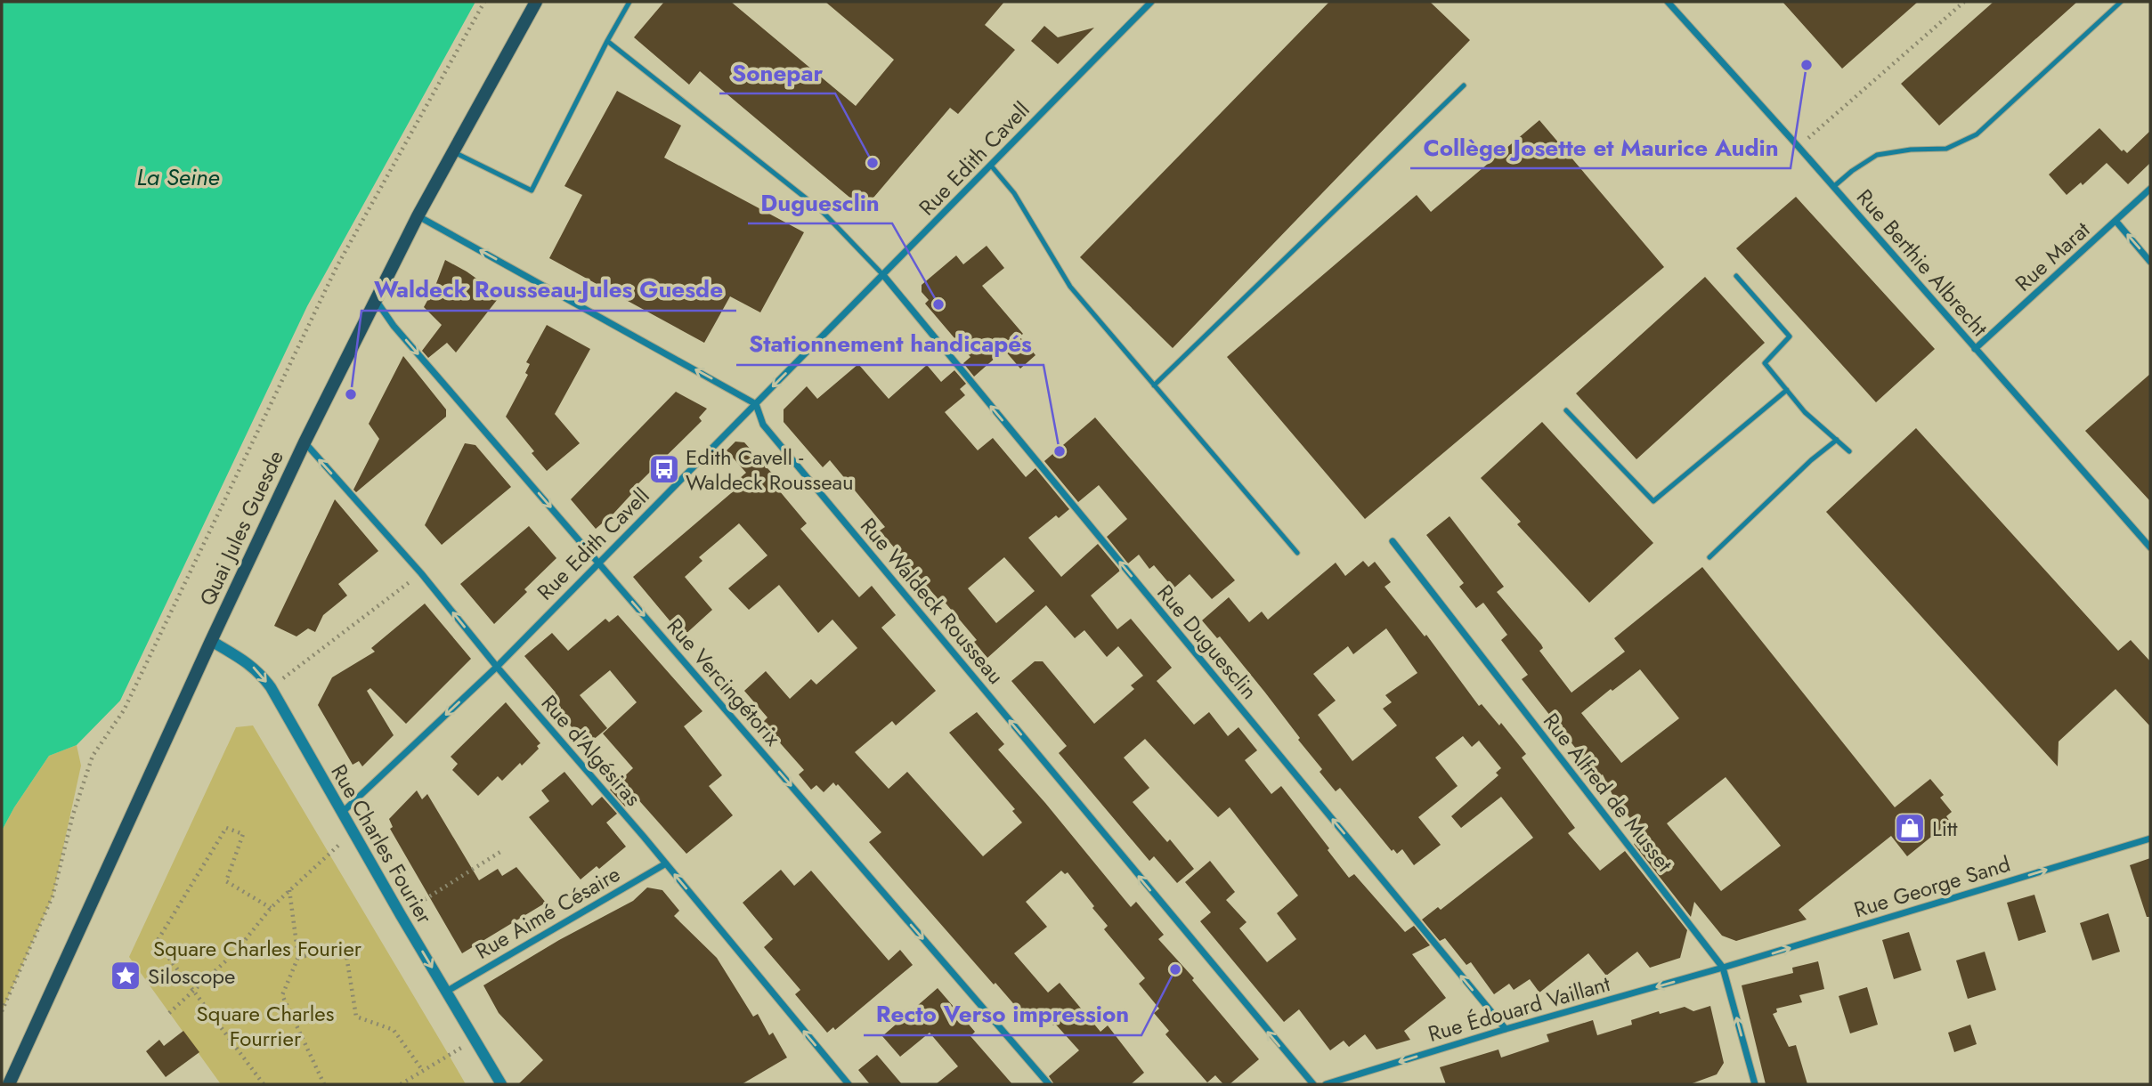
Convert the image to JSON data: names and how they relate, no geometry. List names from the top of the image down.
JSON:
{
  "streets": {
    "main road": ["Quai Jules Guesde"],
    "street": [
      "Rue Edith Cavell",
      "Rue Marat",
      "Rue Berthie Albrecht",
      "Rue Waldeck Rousseau",
      "Rue Duguesclin",
      "Rue Vercingétorix",
      "Rue d'Algésiras",
      "Rue Alfred de Musset",
      "Rue Charles Fourier",
      "Rue George Sand",
      "Rue Aimé Césaire",
      "Rue Édouard Vaillant"
    ]
  },
  "crossings": [
    ["Rue Edith Cavell", "Rue Waldeck Rousseau"],
    ["Rue Edith Cavell", "Rue Duguesclin"],
    ["Rue Edith Cavell", "Rue Vercingétorix"],
    ["Rue Edith Cavell", "Rue d'Algésiras"],
    ["Rue Edith Cavell", "Rue Charles Fourier"],
    ["Rue Marat", "Rue Berthie Albrecht"],
    ["Quai Jules Guesde", "Rue Vercingétorix"],
    ["Quai Jules Guesde", "Rue d'Algésiras"],
    ["Quai Jules Guesde", "Rue Charles Fourier"],
    ["Rue Duguesclin", "Rue Édouard Vaillant"],
    ["Rue d'Algésiras", "Rue Aimé Césaire"],
    ["Rue Alfred de Musset", "Rue George Sand"],
    ["Rue Alfred de Musset", "Rue Édouard Vaillant"],
    ["Rue Charles Fourier", "Rue Aimé Césaire"],
    ["Rue George Sand", "Rue Édouard Vaillant"]
  ],
  "one_way": [
    "Rue Waldeck Rousseau",
    "Rue Duguesclin",
    "Rue Vercingétorix",
    "Rue d'Algésiras",
    "Rue George Sand",
    "Rue Édouard Vaillant"
  ],
  "water": ["La Seine"],
  "parks": ["Square Charles Fourier", "Square Charles Fourrier"],
  "places": {
    "other": [
      "Collège Josette et Maurice Audin",
      "Sonepar",
      "Duguesclin",
      "Waldeck Rousseau-Jules Guesde",
      "Stationnement handicapés",
      "Recto Verso impression"
    ],
    "bus stop": ["Edith Cavell - Waldeck Rousseau"],
    "shop": ["Litt"],
    "place": ["Siloscope"]
  }
}
